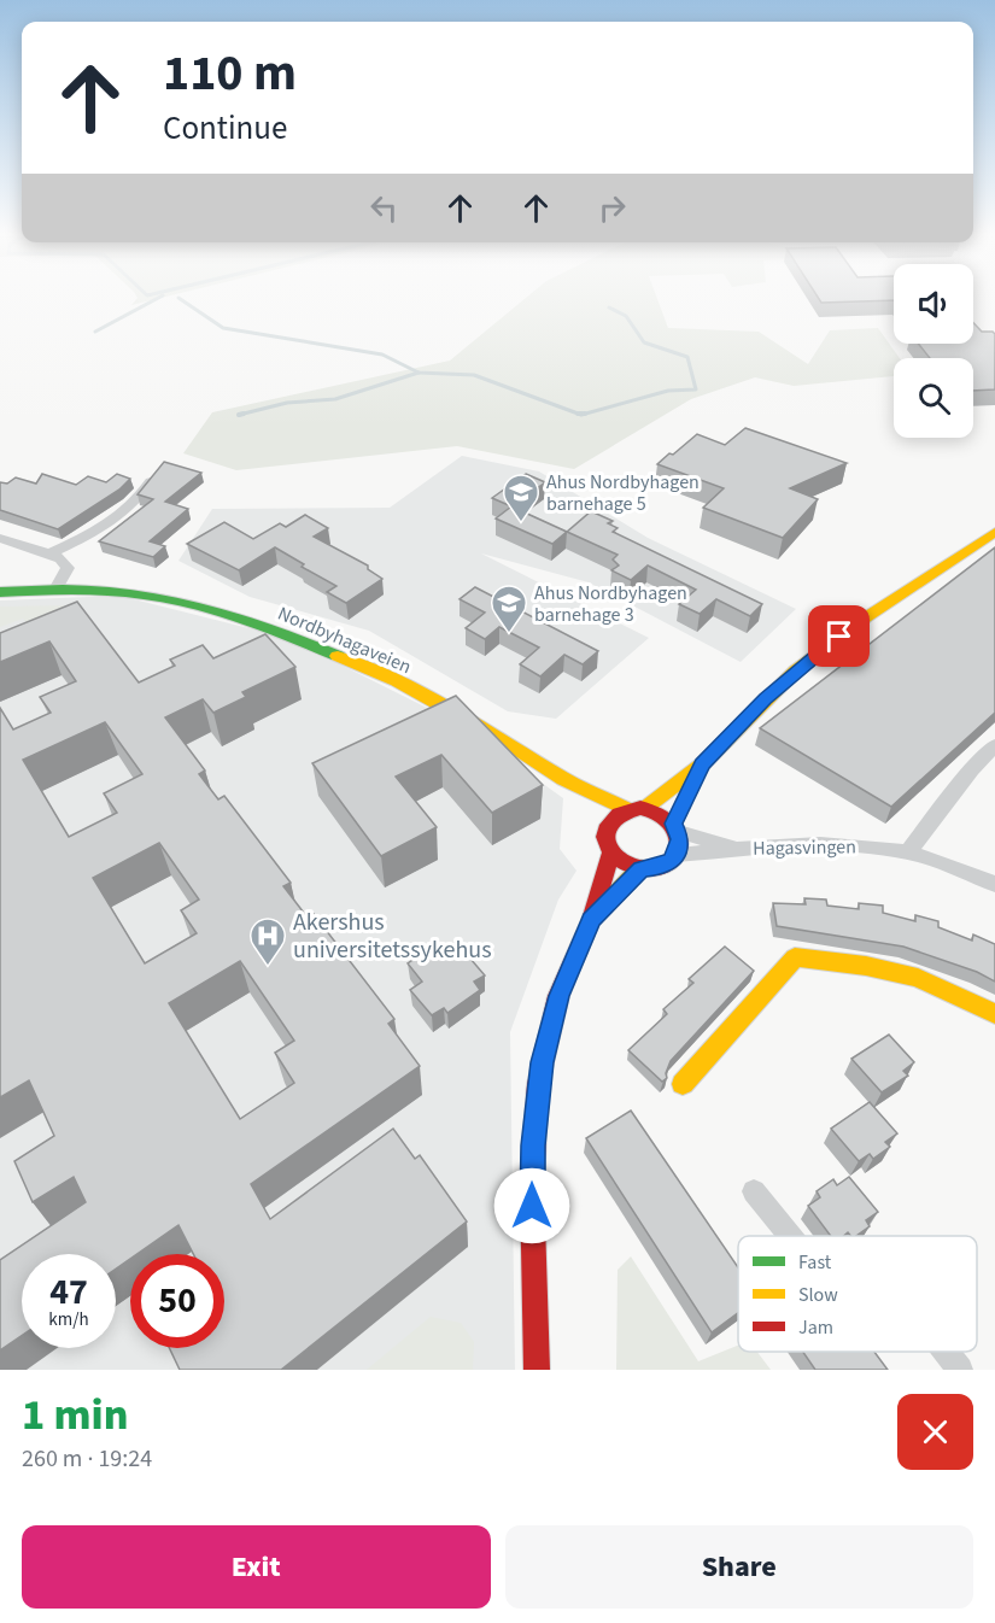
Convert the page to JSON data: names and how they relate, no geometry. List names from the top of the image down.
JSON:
{
  "streets": {
    "main road": ["Nordbyhagaveien"],
    "street": ["Hagasvingen"]
  },
  "crossings": [
    ["Nordbyhagaveien", "Hagasvingen"]
  ],
  "places": {
    "school or university": ["Ahus Nordbyhagen barnehage 5", "Ahus Nordbyhagen barnehage 3"],
    "hospital": ["Akershus universitetssykehus"]
  },
  "legend": ["Fast", "Slow", "Jam"],
  "page": {
    "turn": ["110 m", "Continue"],
    "speed": "47 km/h",
    "limit": "50",
    "heading": ["1 min", "260 m · 19:24"],
    "buttons": ["Exit", "Share"]
  }
}
